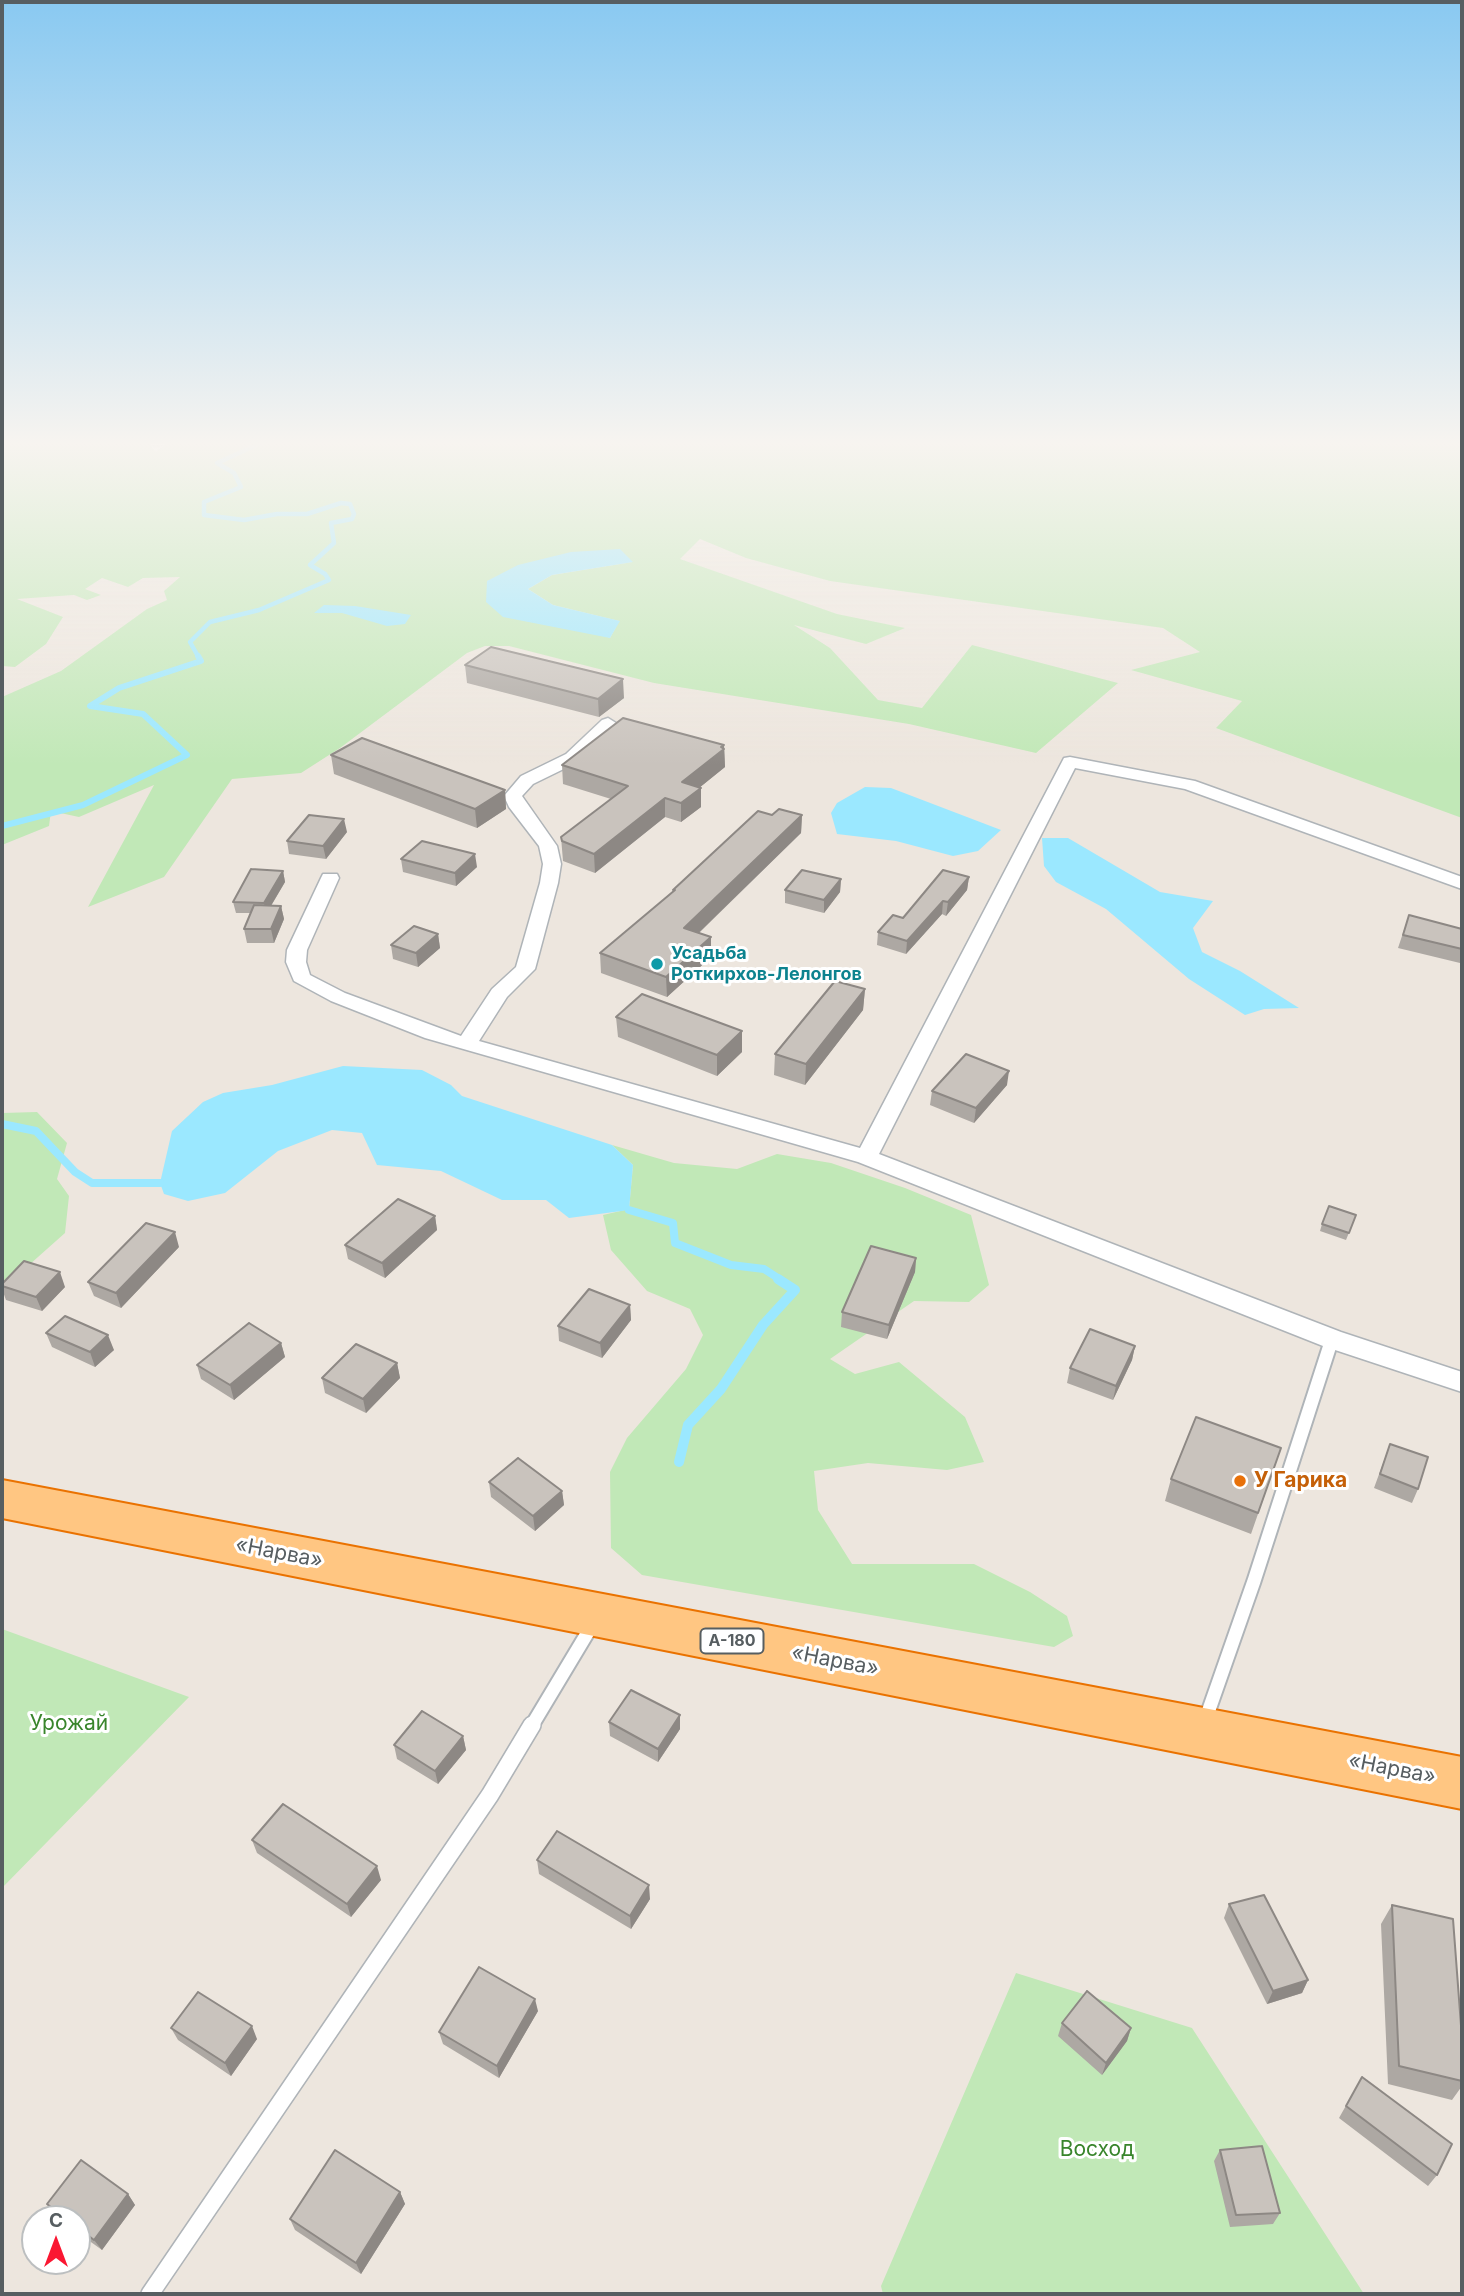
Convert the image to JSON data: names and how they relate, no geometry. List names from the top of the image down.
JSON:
{
  "streets": {
    "highway": ["«Нарва»", "А-180"]
  },
  "parks": ["Урожай", "Восход"],
  "places": ["Усадьба Роткирхов-Лелонгов", "У Гарика"],
  "north": "top"
}
